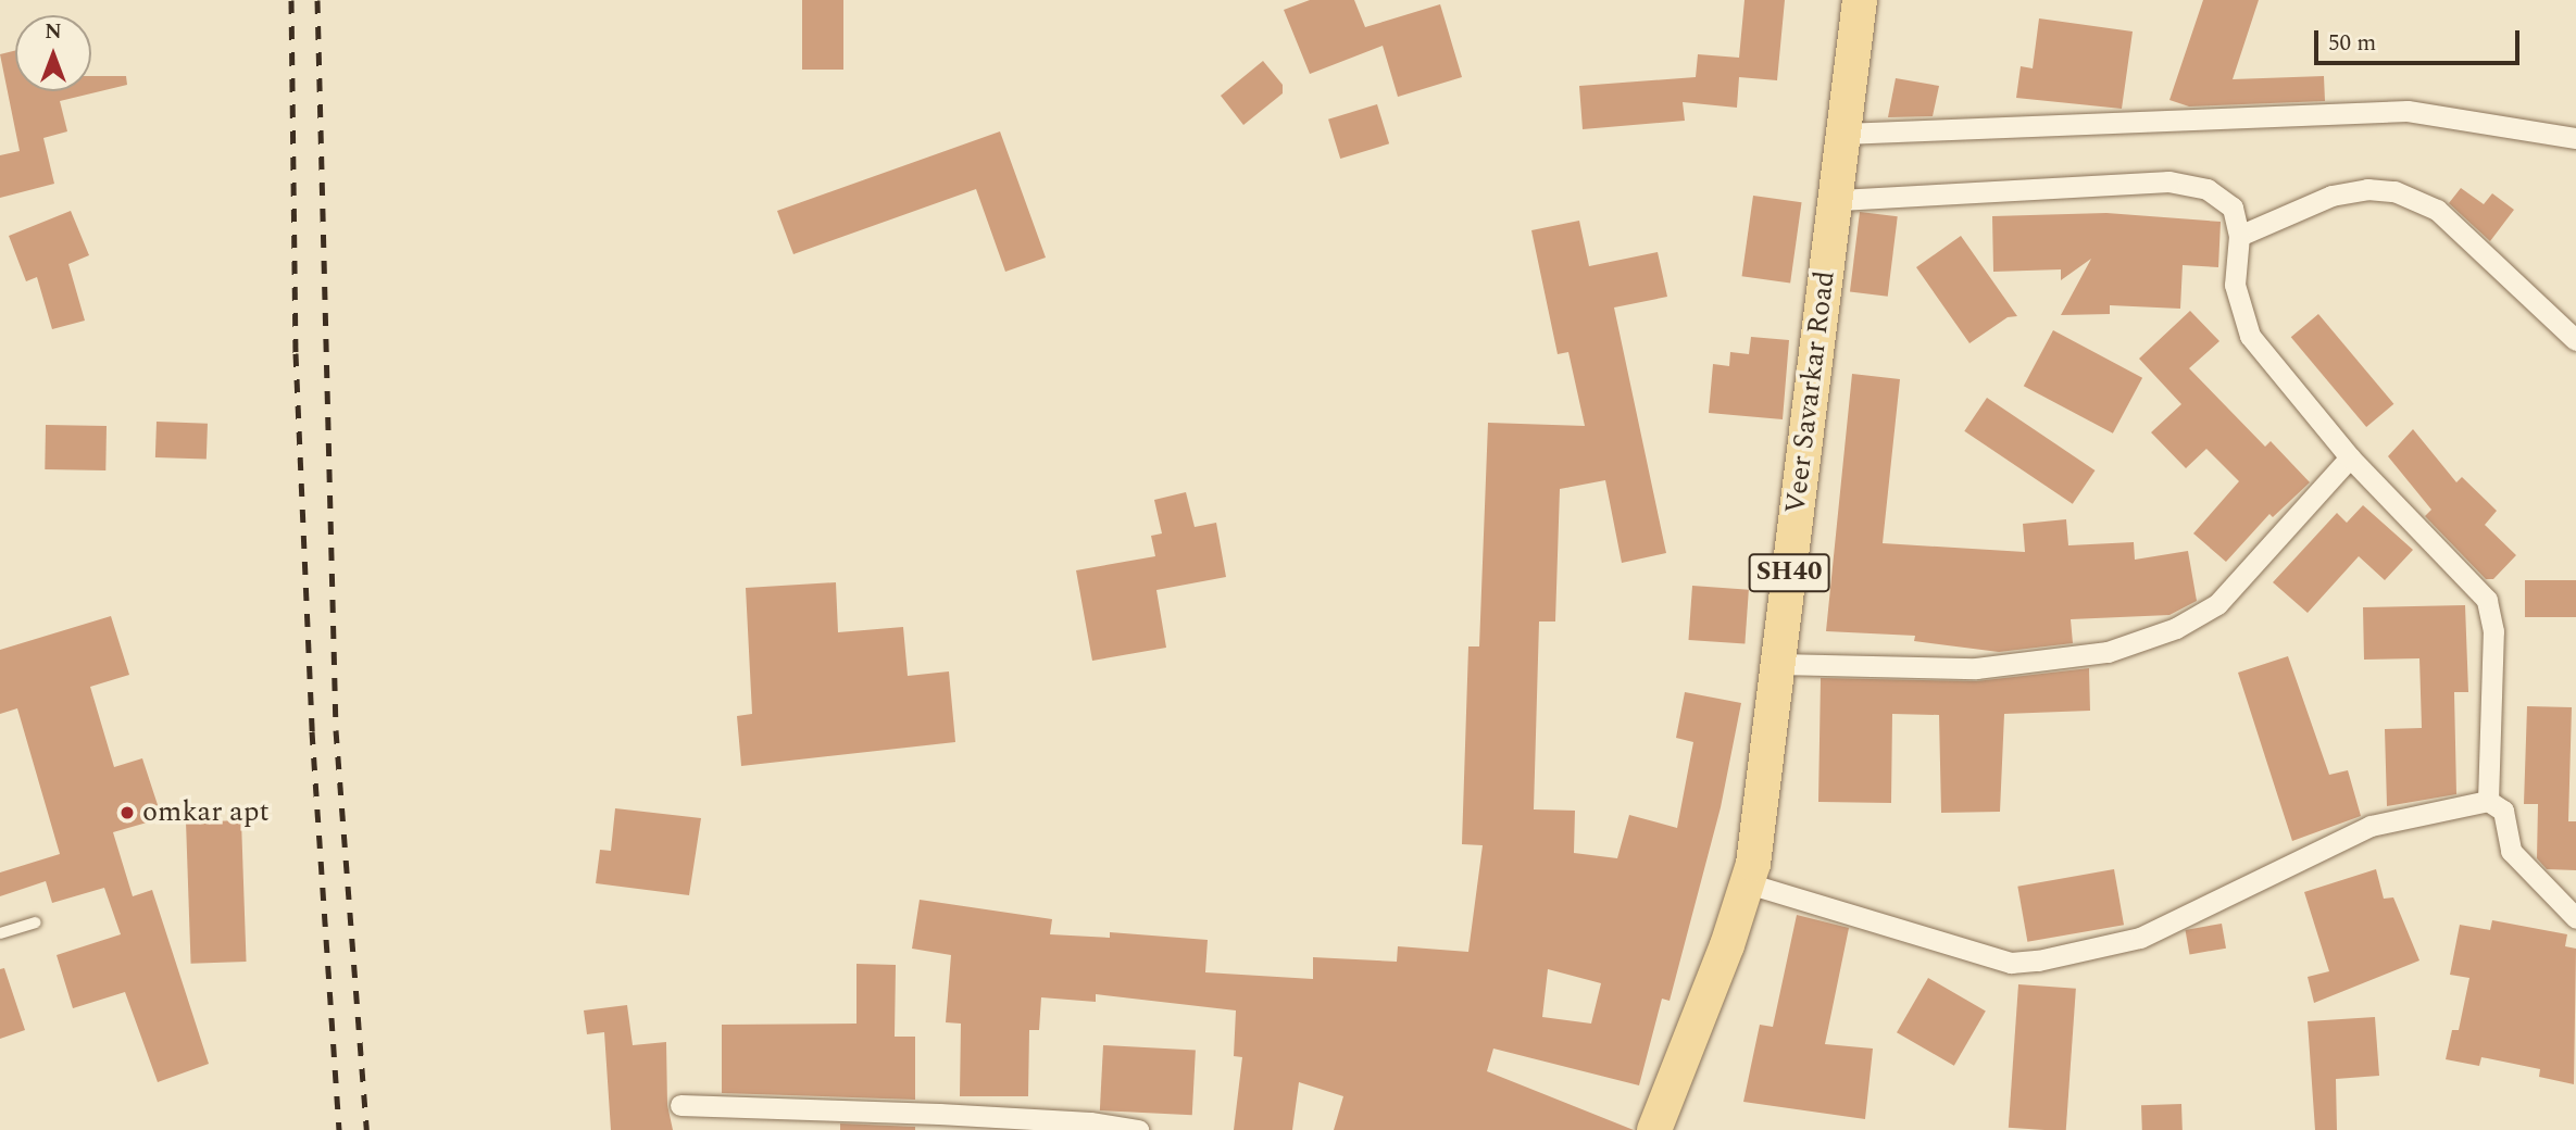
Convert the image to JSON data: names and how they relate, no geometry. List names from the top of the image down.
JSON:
{
  "streets": {
    "main road": ["Veer Savarkar Road", "SH40"]
  },
  "places": ["omkar apt"],
  "scale_bar": "50 m",
  "north": "top"
}
